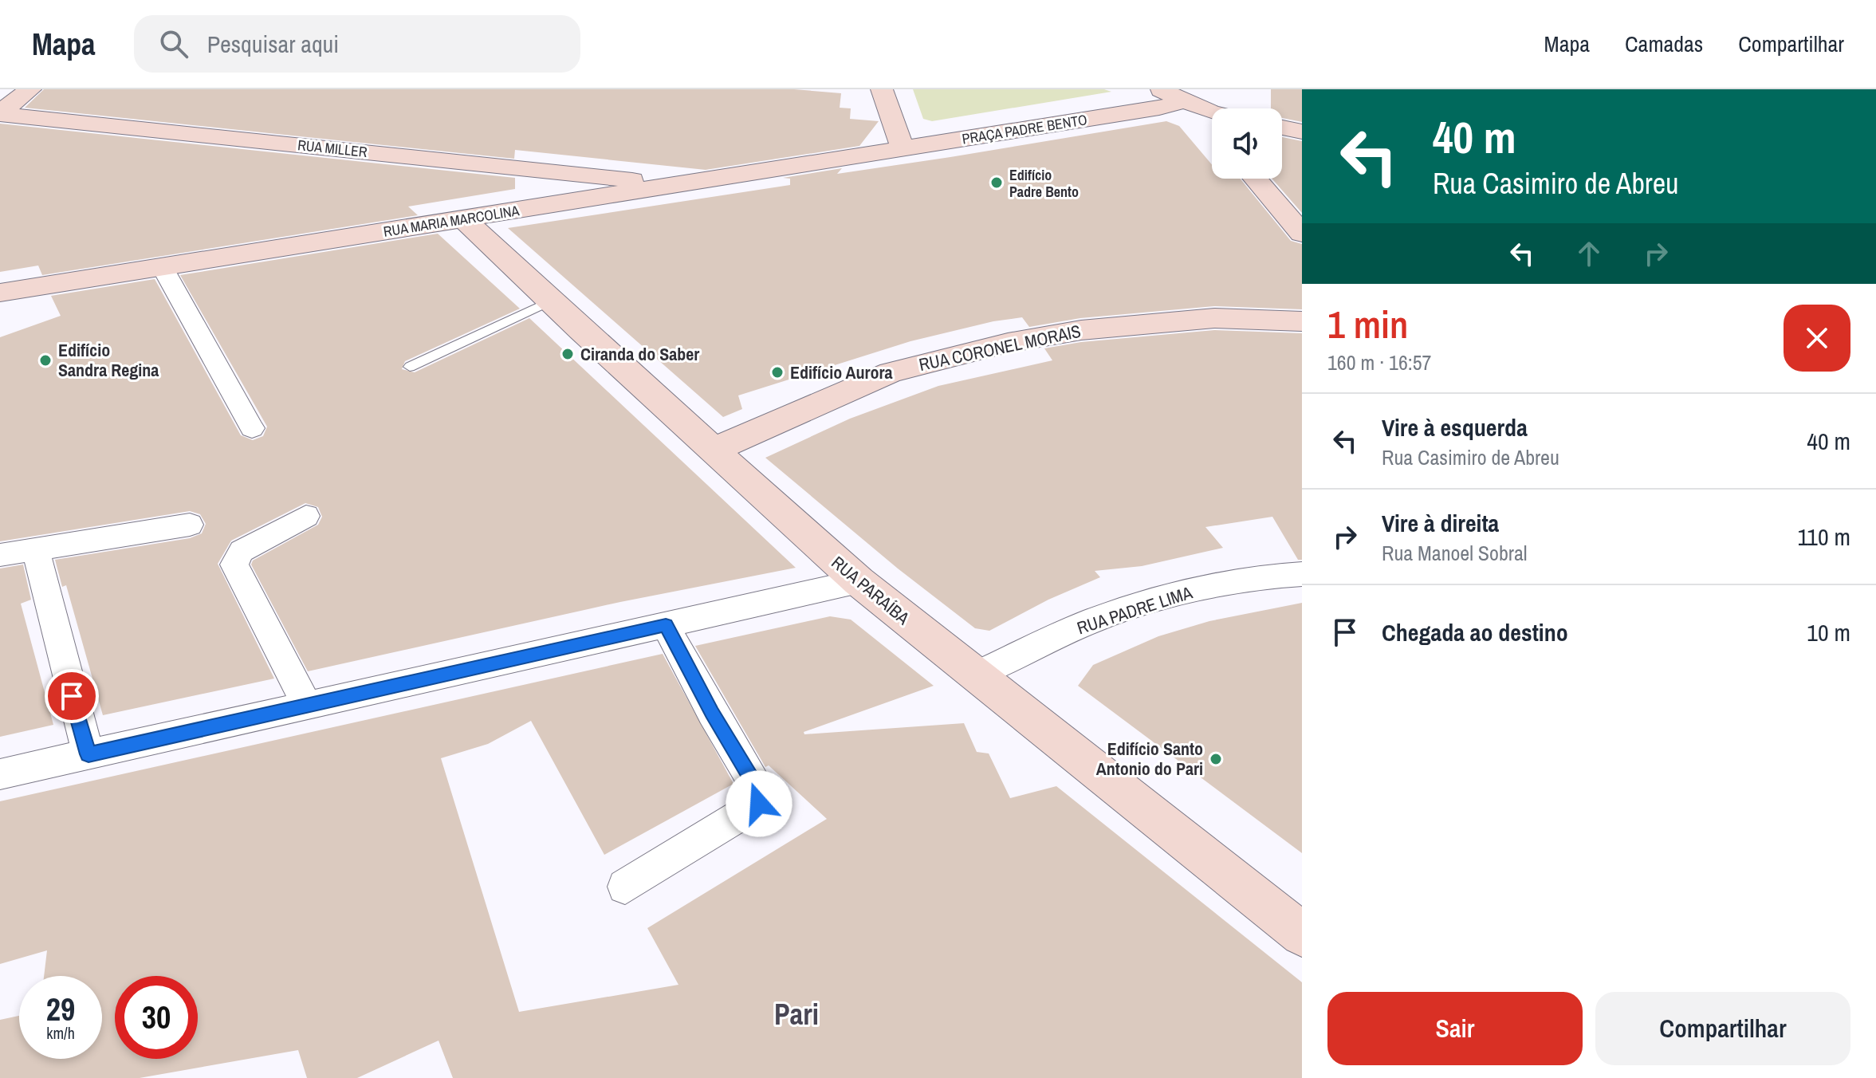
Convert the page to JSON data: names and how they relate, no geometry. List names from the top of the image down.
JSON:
{
  "streets": {
    "main road": [
      "PRAÇA PADRE BENTO",
      "RUA MILLER",
      "RUA MARIA MARCOLINA",
      "RUA CORONEL MORAIS",
      "RUA PARAÍBA"
    ],
    "street": ["RUA PADRE LIMA"]
  },
  "crossings": [
    ["PRAÇA PADRE BENTO", "RUA MARIA MARCOLINA"],
    ["RUA MILLER", "RUA MARIA MARCOLINA"],
    ["RUA MARIA MARCOLINA", "RUA PARAÍBA"],
    ["RUA CORONEL MORAIS", "RUA PARAÍBA"],
    ["RUA PARAÍBA", "RUA PADRE LIMA"]
  ],
  "districts": ["Pari"],
  "places": [
    "Edifício Padre Bento",
    "Ciranda do Saber",
    "Edifício Sandra Regina",
    "Edifício Aurora",
    "Edifício Santo Antonio do Pari"
  ],
  "page": {
    "header": "Mapa",
    "search": "Pesquisar aqui",
    "nav": ["Mapa", "Camadas", "Compartilhar"],
    "turn": ["40 m", "Rua Casimiro de Abreu"],
    "heading": ["1 min", "160 m · 16:57"],
    "list": [
      {
        "name": "Vire à esquerda",
        "note": "Rua Casimiro de Abreu",
        "value": "40 m"
      },
      {
        "name": "Vire à direita",
        "note": "Rua Manoel Sobral",
        "value": "110 m"
      },
      {
        "name": "Chegada ao destino",
        "value": "10 m"
      }
    ],
    "speed": "29 km/h",
    "limit": "30",
    "buttons": ["Sair", "Compartilhar"]
  }
}
